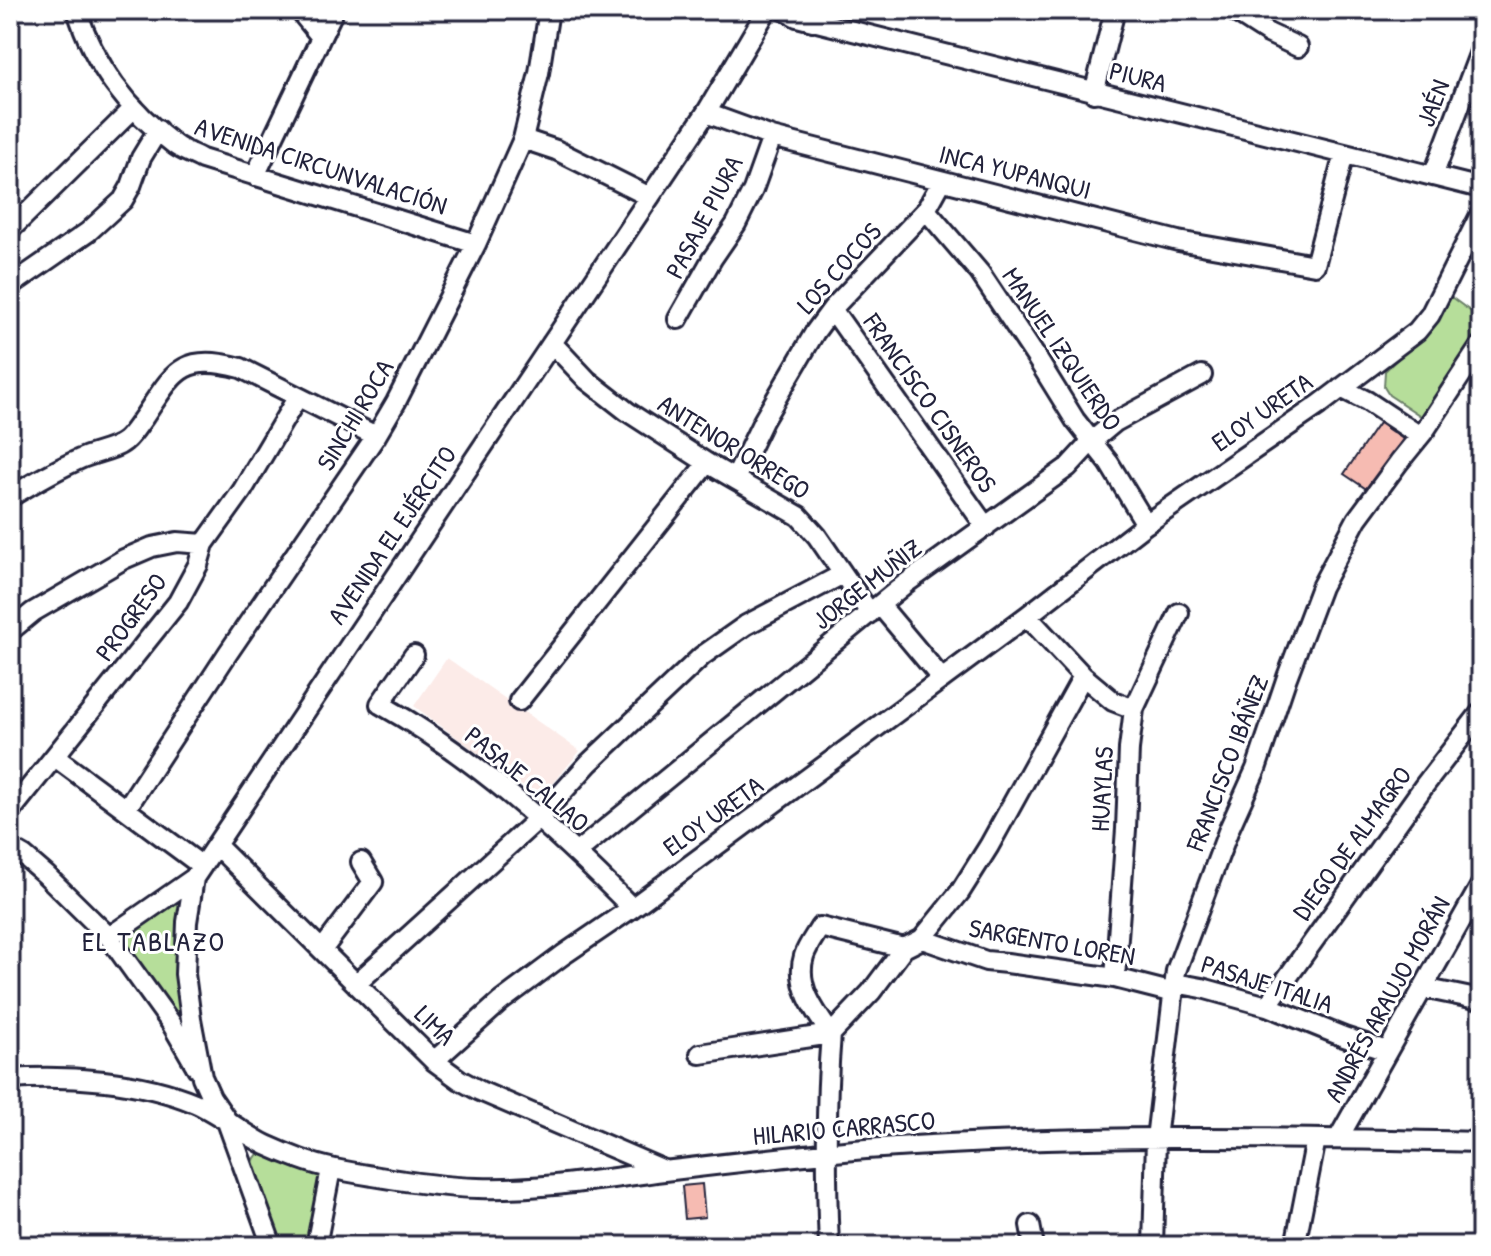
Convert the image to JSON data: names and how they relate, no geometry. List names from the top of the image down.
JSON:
{
  "streets": {
    "street": [
      "PIURA",
      "JAÉN",
      "AVENIDA CIRCUNVALACIÓN",
      "INCA YUPANQUI",
      "PASAJE PIURA",
      "LOS COCOS",
      "MANUEL IZQUIERDO",
      "FRANCISCO CISNEROS",
      "ELOY URETA",
      "SINCHI ROCA",
      "ANTENOR ORREGO",
      "AVENIDA EL EJÉRCITO",
      "JORGE MUÑIZ",
      "PROGRESO",
      "FRANCISCO IBÁÑEZ",
      "PASAJE CALLAO",
      "HUAYLAS",
      "DIEGO DE ALMAGRO",
      "SARGENTO LOREN",
      "PASAJE ITALIA",
      "ANDRÉS ARAUJO MORÁN",
      "LIMA",
      "HILARIO CARRASCO"
    ]
  },
  "crossings": [
    ["PIURA", "JAÉN"],
    ["PIURA", "INCA YUPANQUI"],
    ["AVENIDA CIRCUNVALACIÓN", "SINCHI ROCA"],
    ["INCA YUPANQUI", "PASAJE PIURA"],
    ["INCA YUPANQUI", "LOS COCOS"],
    ["INCA YUPANQUI", "AVENIDA EL EJÉRCITO"],
    ["LOS COCOS", "MANUEL IZQUIERDO"],
    ["LOS COCOS", "FRANCISCO CISNEROS"],
    ["LOS COCOS", "ANTENOR ORREGO"],
    ["MANUEL IZQUIERDO", "ELOY URETA"],
    ["MANUEL IZQUIERDO", "JORGE MUÑIZ"],
    ["FRANCISCO CISNEROS", "JORGE MUÑIZ"],
    ["ELOY URETA", "ANTENOR ORREGO"],
    ["ELOY URETA", "PASAJE CALLAO"],
    ["ELOY URETA", "LIMA"],
    ["ANTENOR ORREGO", "AVENIDA EL EJÉRCITO"],
    ["ANTENOR ORREGO", "JORGE MUÑIZ"],
    ["AVENIDA EL EJÉRCITO", "LIMA"],
    ["AVENIDA EL EJÉRCITO", "HILARIO CARRASCO"],
    ["JORGE MUÑIZ", "PASAJE CALLAO"],
    ["JORGE MUÑIZ", "LIMA"],
    ["FRANCISCO IBÁÑEZ", "SARGENTO LOREN"],
    ["FRANCISCO IBÁÑEZ", "PASAJE ITALIA"],
    ["FRANCISCO IBÁÑEZ", "HILARIO CARRASCO"],
    ["HUAYLAS", "SARGENTO LOREN"],
    ["DIEGO DE ALMAGRO", "PASAJE ITALIA"],
    ["SARGENTO LOREN", "PASAJE ITALIA"],
    ["PASAJE ITALIA", "ANDRÉS ARAUJO MORÁN"],
    ["ANDRÉS ARAUJO MORÁN", "HILARIO CARRASCO"],
    ["LIMA", "HILARIO CARRASCO"]
  ],
  "districts": ["EL TABLAZO"]
}
